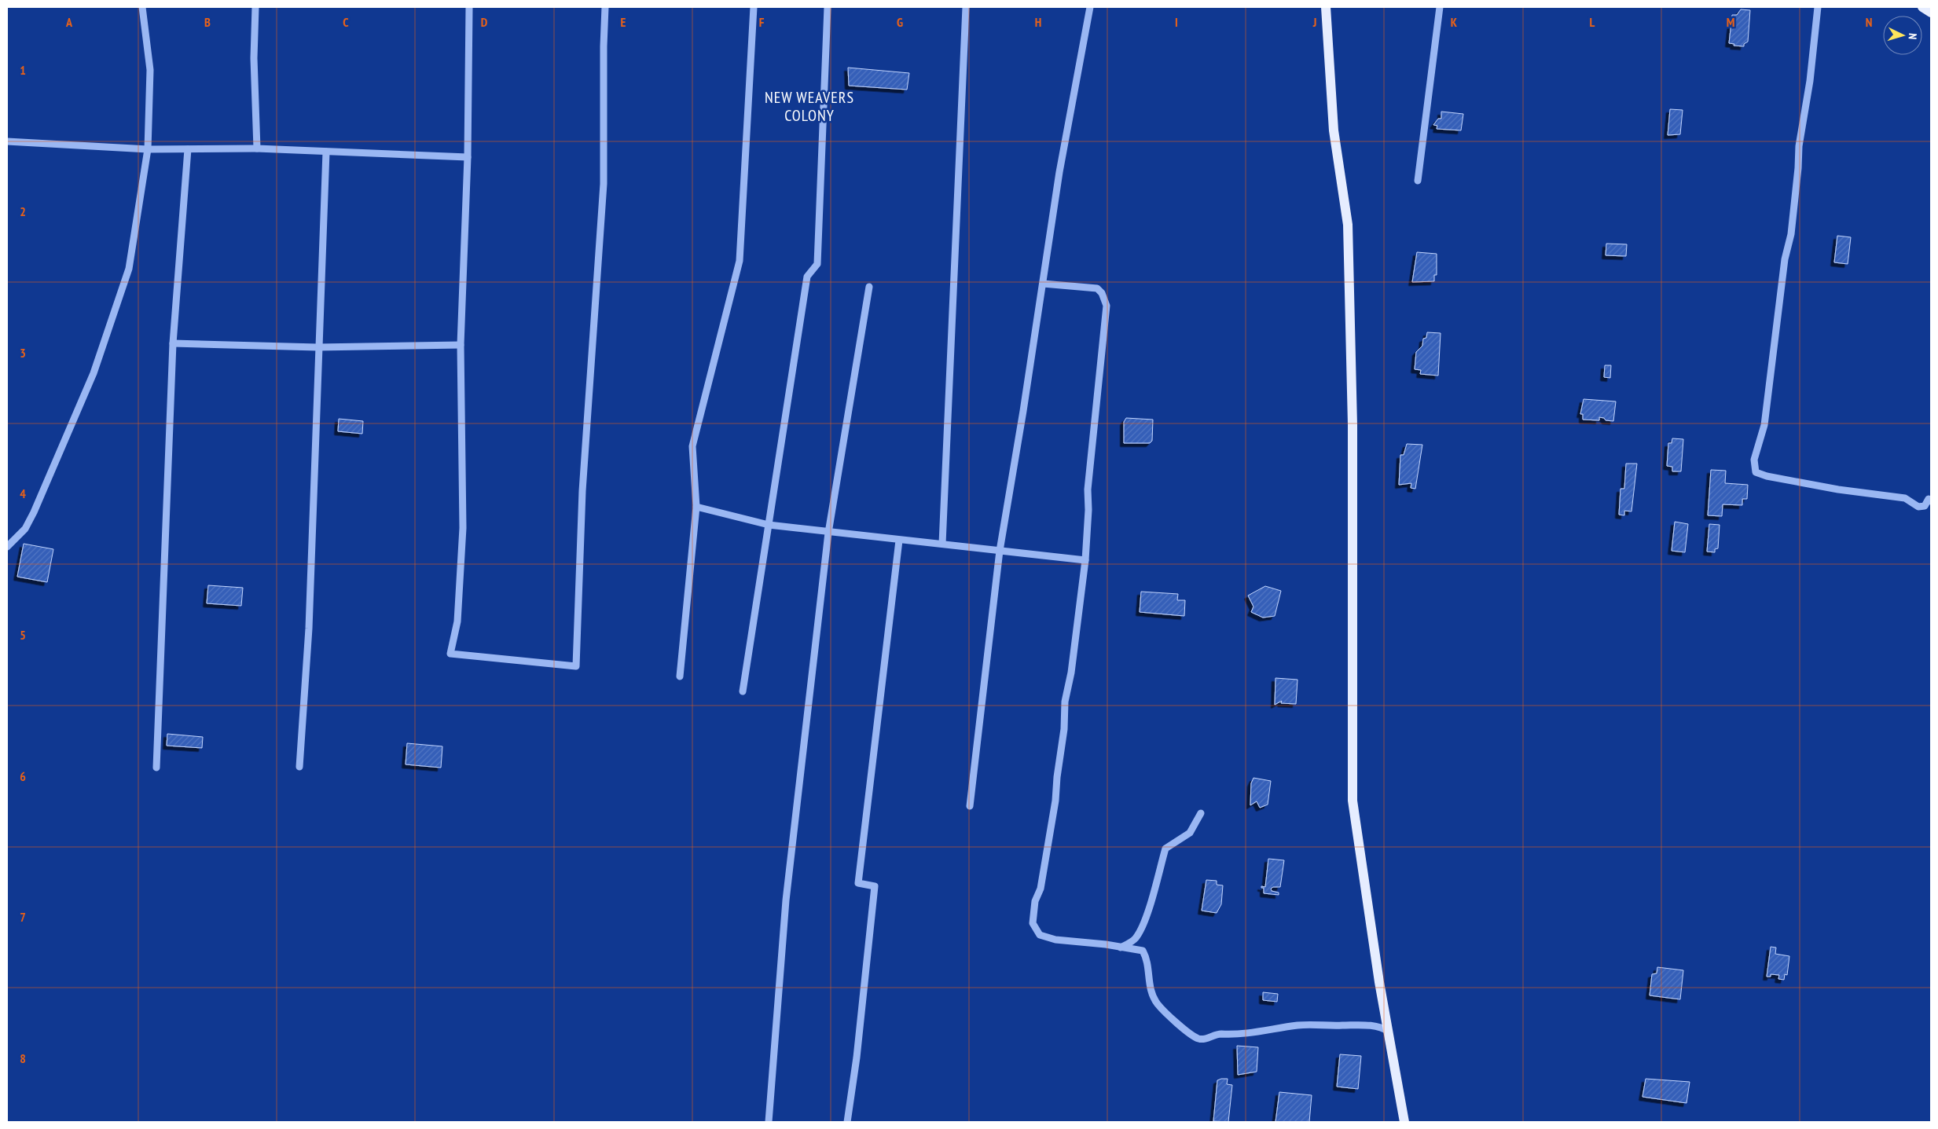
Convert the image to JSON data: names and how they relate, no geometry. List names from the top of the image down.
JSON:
{
  "districts": ["NEW WEAVERS COLONY"],
  "north": "right",
  "grid": {
    "columns": [
      "A",
      "B",
      "C",
      "D",
      "E",
      "F",
      "G",
      "H",
      "I",
      "J",
      "K",
      "L",
      "M",
      "N"
    ],
    "rows": [
      "1",
      "2",
      "3",
      "4",
      "5",
      "6",
      "7",
      "8"
    ]
  }
}
